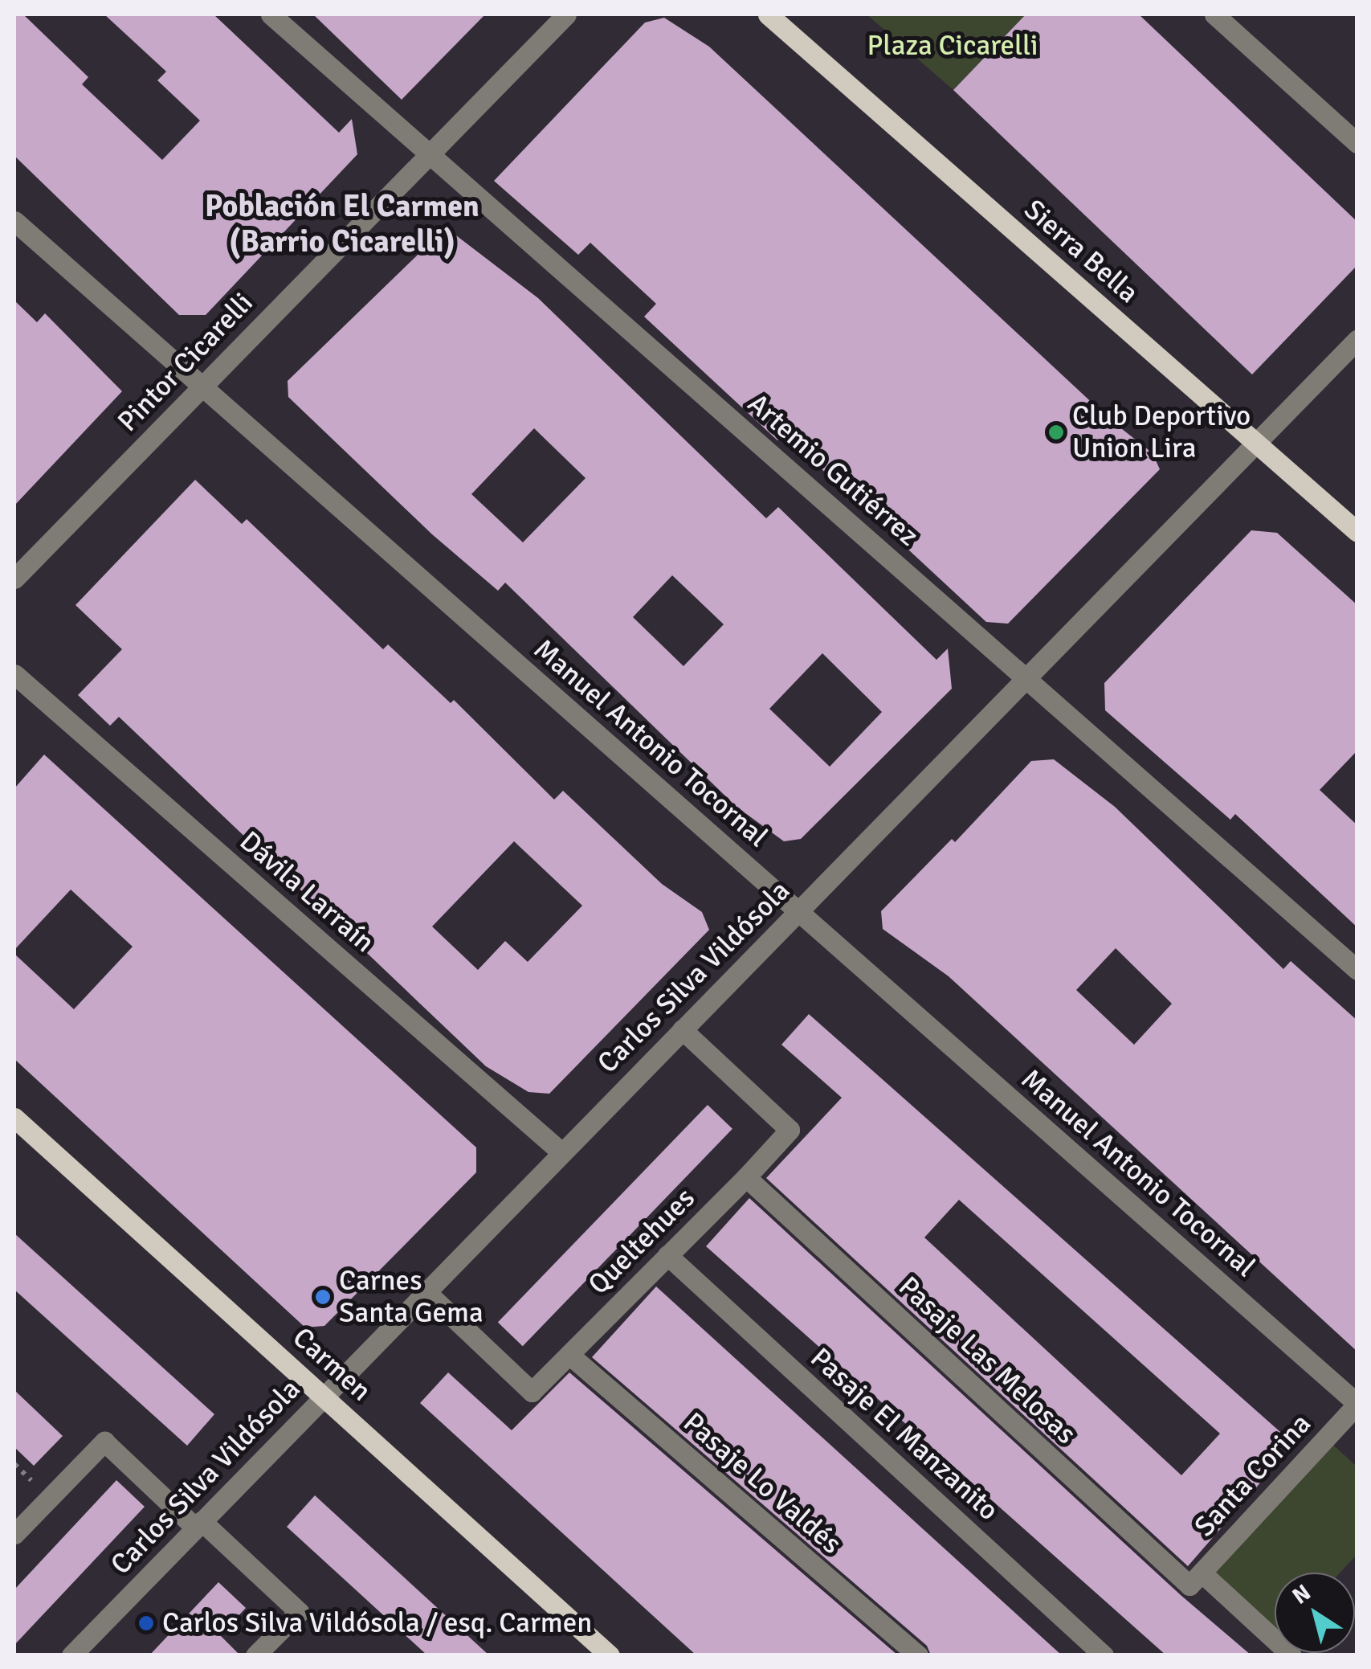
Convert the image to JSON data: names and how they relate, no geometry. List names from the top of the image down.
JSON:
{
  "streets": {
    "main road": ["Sierra Bella", "Carmen"],
    "street": [
      "Pintor Cicarelli",
      "Artemio Gutiérrez",
      "Manuel Antonio Tocornal",
      "Dávila Larraín",
      "Carlos Silva Vildósola",
      "Queltehues",
      "Pasaje Las Melosas",
      "Pasaje El Manzanito",
      "Santa Corina",
      "Pasaje Lo Valdés"
    ]
  },
  "crossings": [
    ["Sierra Bella", "Carlos Silva Vildósola"],
    ["Pintor Cicarelli", "Artemio Gutiérrez"],
    ["Pintor Cicarelli", "Manuel Antonio Tocornal"],
    ["Artemio Gutiérrez", "Carlos Silva Vildósola"],
    ["Manuel Antonio Tocornal", "Carlos Silva Vildósola"],
    ["Manuel Antonio Tocornal", "Santa Corina"],
    ["Dávila Larraín", "Carlos Silva Vildósola"],
    ["Carlos Silva Vildósola", "Queltehues"],
    ["Carlos Silva Vildósola", "Carmen"],
    ["Queltehues", "Pasaje Las Melosas"],
    ["Queltehues", "Pasaje El Manzanito"],
    ["Queltehues", "Pasaje Lo Valdés"],
    ["Pasaje Las Melosas", "Santa Corina"]
  ],
  "districts": ["Población El Carmen (Barrio Cicarelli)"],
  "parks": ["Plaza Cicarelli"],
  "places": ["Club Deportivo Union Lira", "Carnes Santa Gema", "Carlos Silva Vildósola / esq. Carmen"],
  "north": "top left"
}
